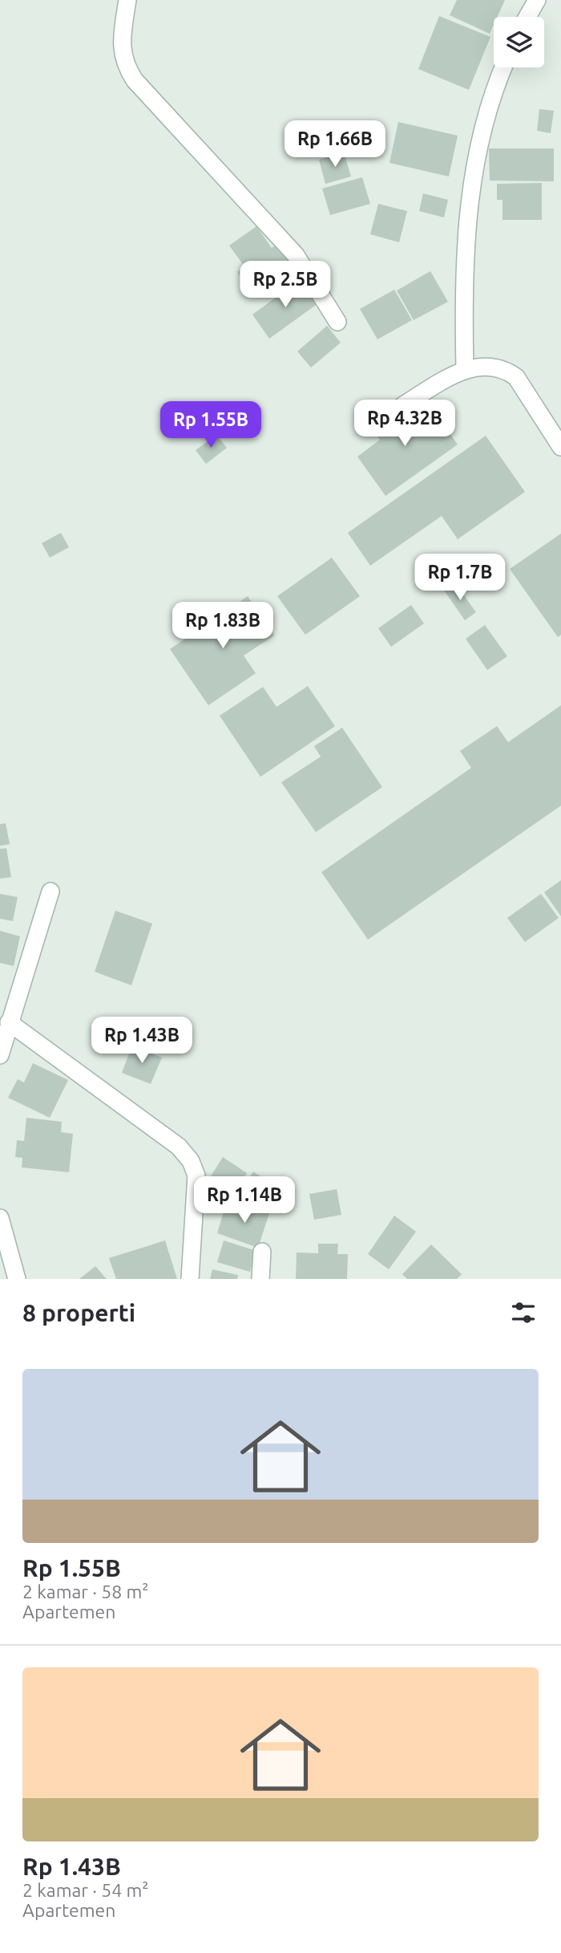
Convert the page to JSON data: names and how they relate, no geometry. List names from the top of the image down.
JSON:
{
  "page": {
    "price": [
      "Rp 1.66B",
      "Rp 2.5B",
      "Rp 4.32B",
      "Rp 1.55B",
      "Rp 1.7B",
      "Rp 1.83B",
      "Rp 1.43B",
      "Rp 1.14B"
    ],
    "heading": "8 properti",
    "list": [
      {
        "name": "Rp 1.55B",
        "note": "2 kamar · 58 m² · Apartemen"
      },
      {
        "name": "Rp 1.43B",
        "note": "2 kamar · 54 m² · Apartemen"
      }
    ]
  }
}
